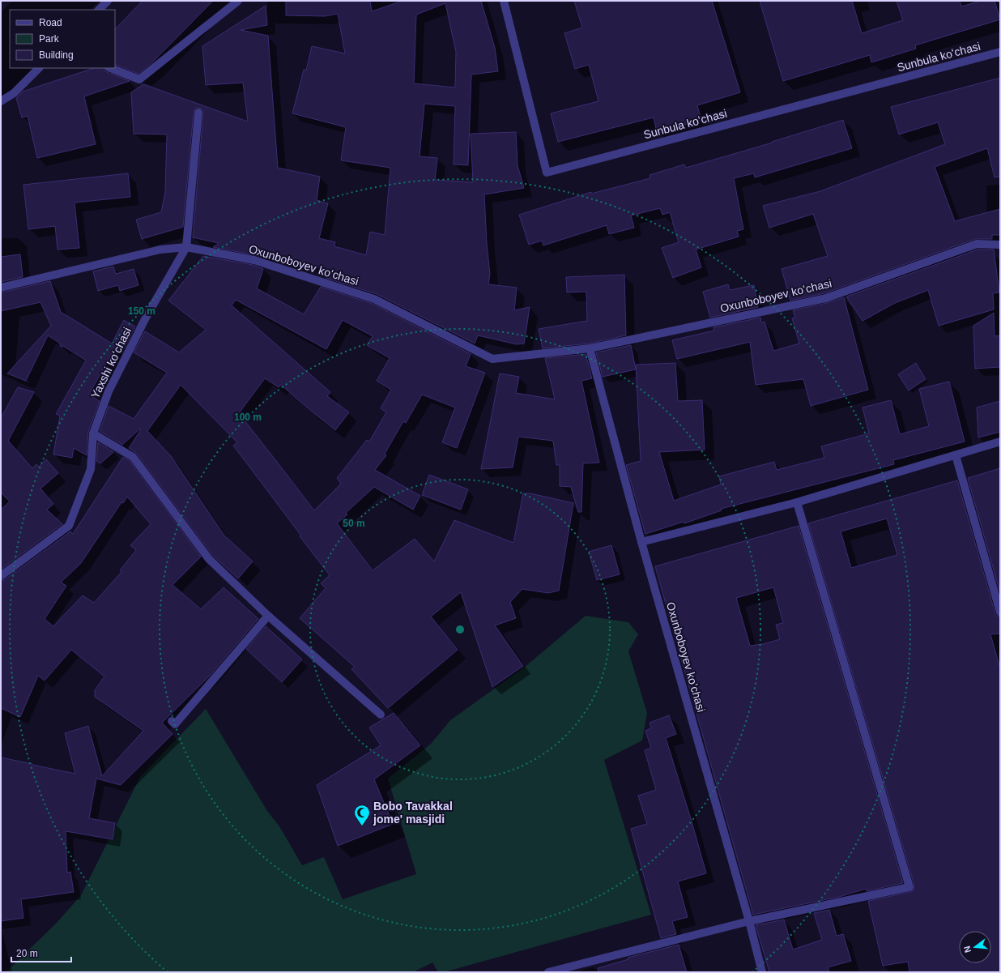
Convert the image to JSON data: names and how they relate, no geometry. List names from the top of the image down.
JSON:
{
  "streets": {
    "street": ["Sunbula koʻchasi", "Oxunboboyev koʻchasi", "Yaxshi koʻchasi"]
  },
  "crossings": [
    ["Oxunboboyev koʻchasi", "Yaxshi koʻchasi"]
  ],
  "places": {
    "mosque": ["Bobo Tavakkal jome' masjidi"]
  },
  "legend": ["Road", "Park", "Building"],
  "scale_bar": "20 m",
  "north": "left",
  "rings": ["150 m", "100 m", "50 m"]
}
